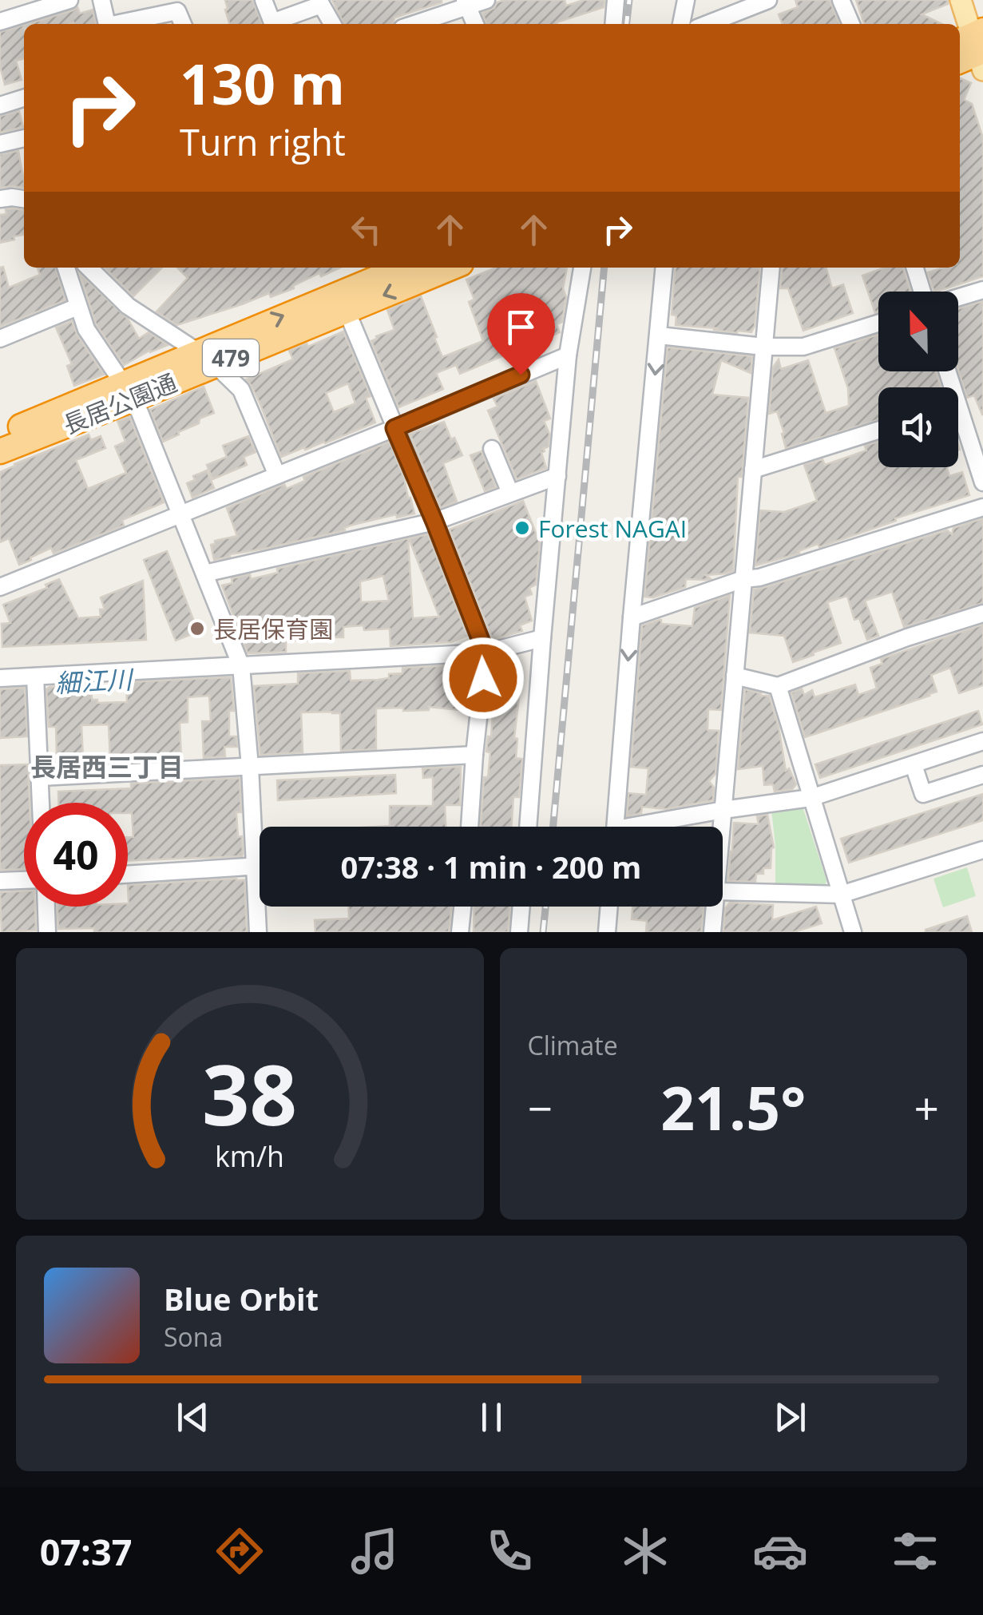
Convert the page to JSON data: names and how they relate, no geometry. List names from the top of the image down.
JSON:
{
  "streets": {
    "highway": ["479", "長居公園通"]
  },
  "districts": ["長居西三丁目"],
  "water": ["細江川"],
  "places": ["Forest NAGAI", "長居保育園"],
  "north": "top",
  "page": {
    "turn": ["130 m", "Turn right"],
    "limit": "40",
    "trip": "07:38 · 1 min · 200 m",
    "tile": "Climate",
    "heat": ["−", "21.5°", "+"],
    "song": ["Blue Orbit", "Sona"],
    "tabs": "07:37",
    "gauge": ["38", "km/h"]
  }
}
